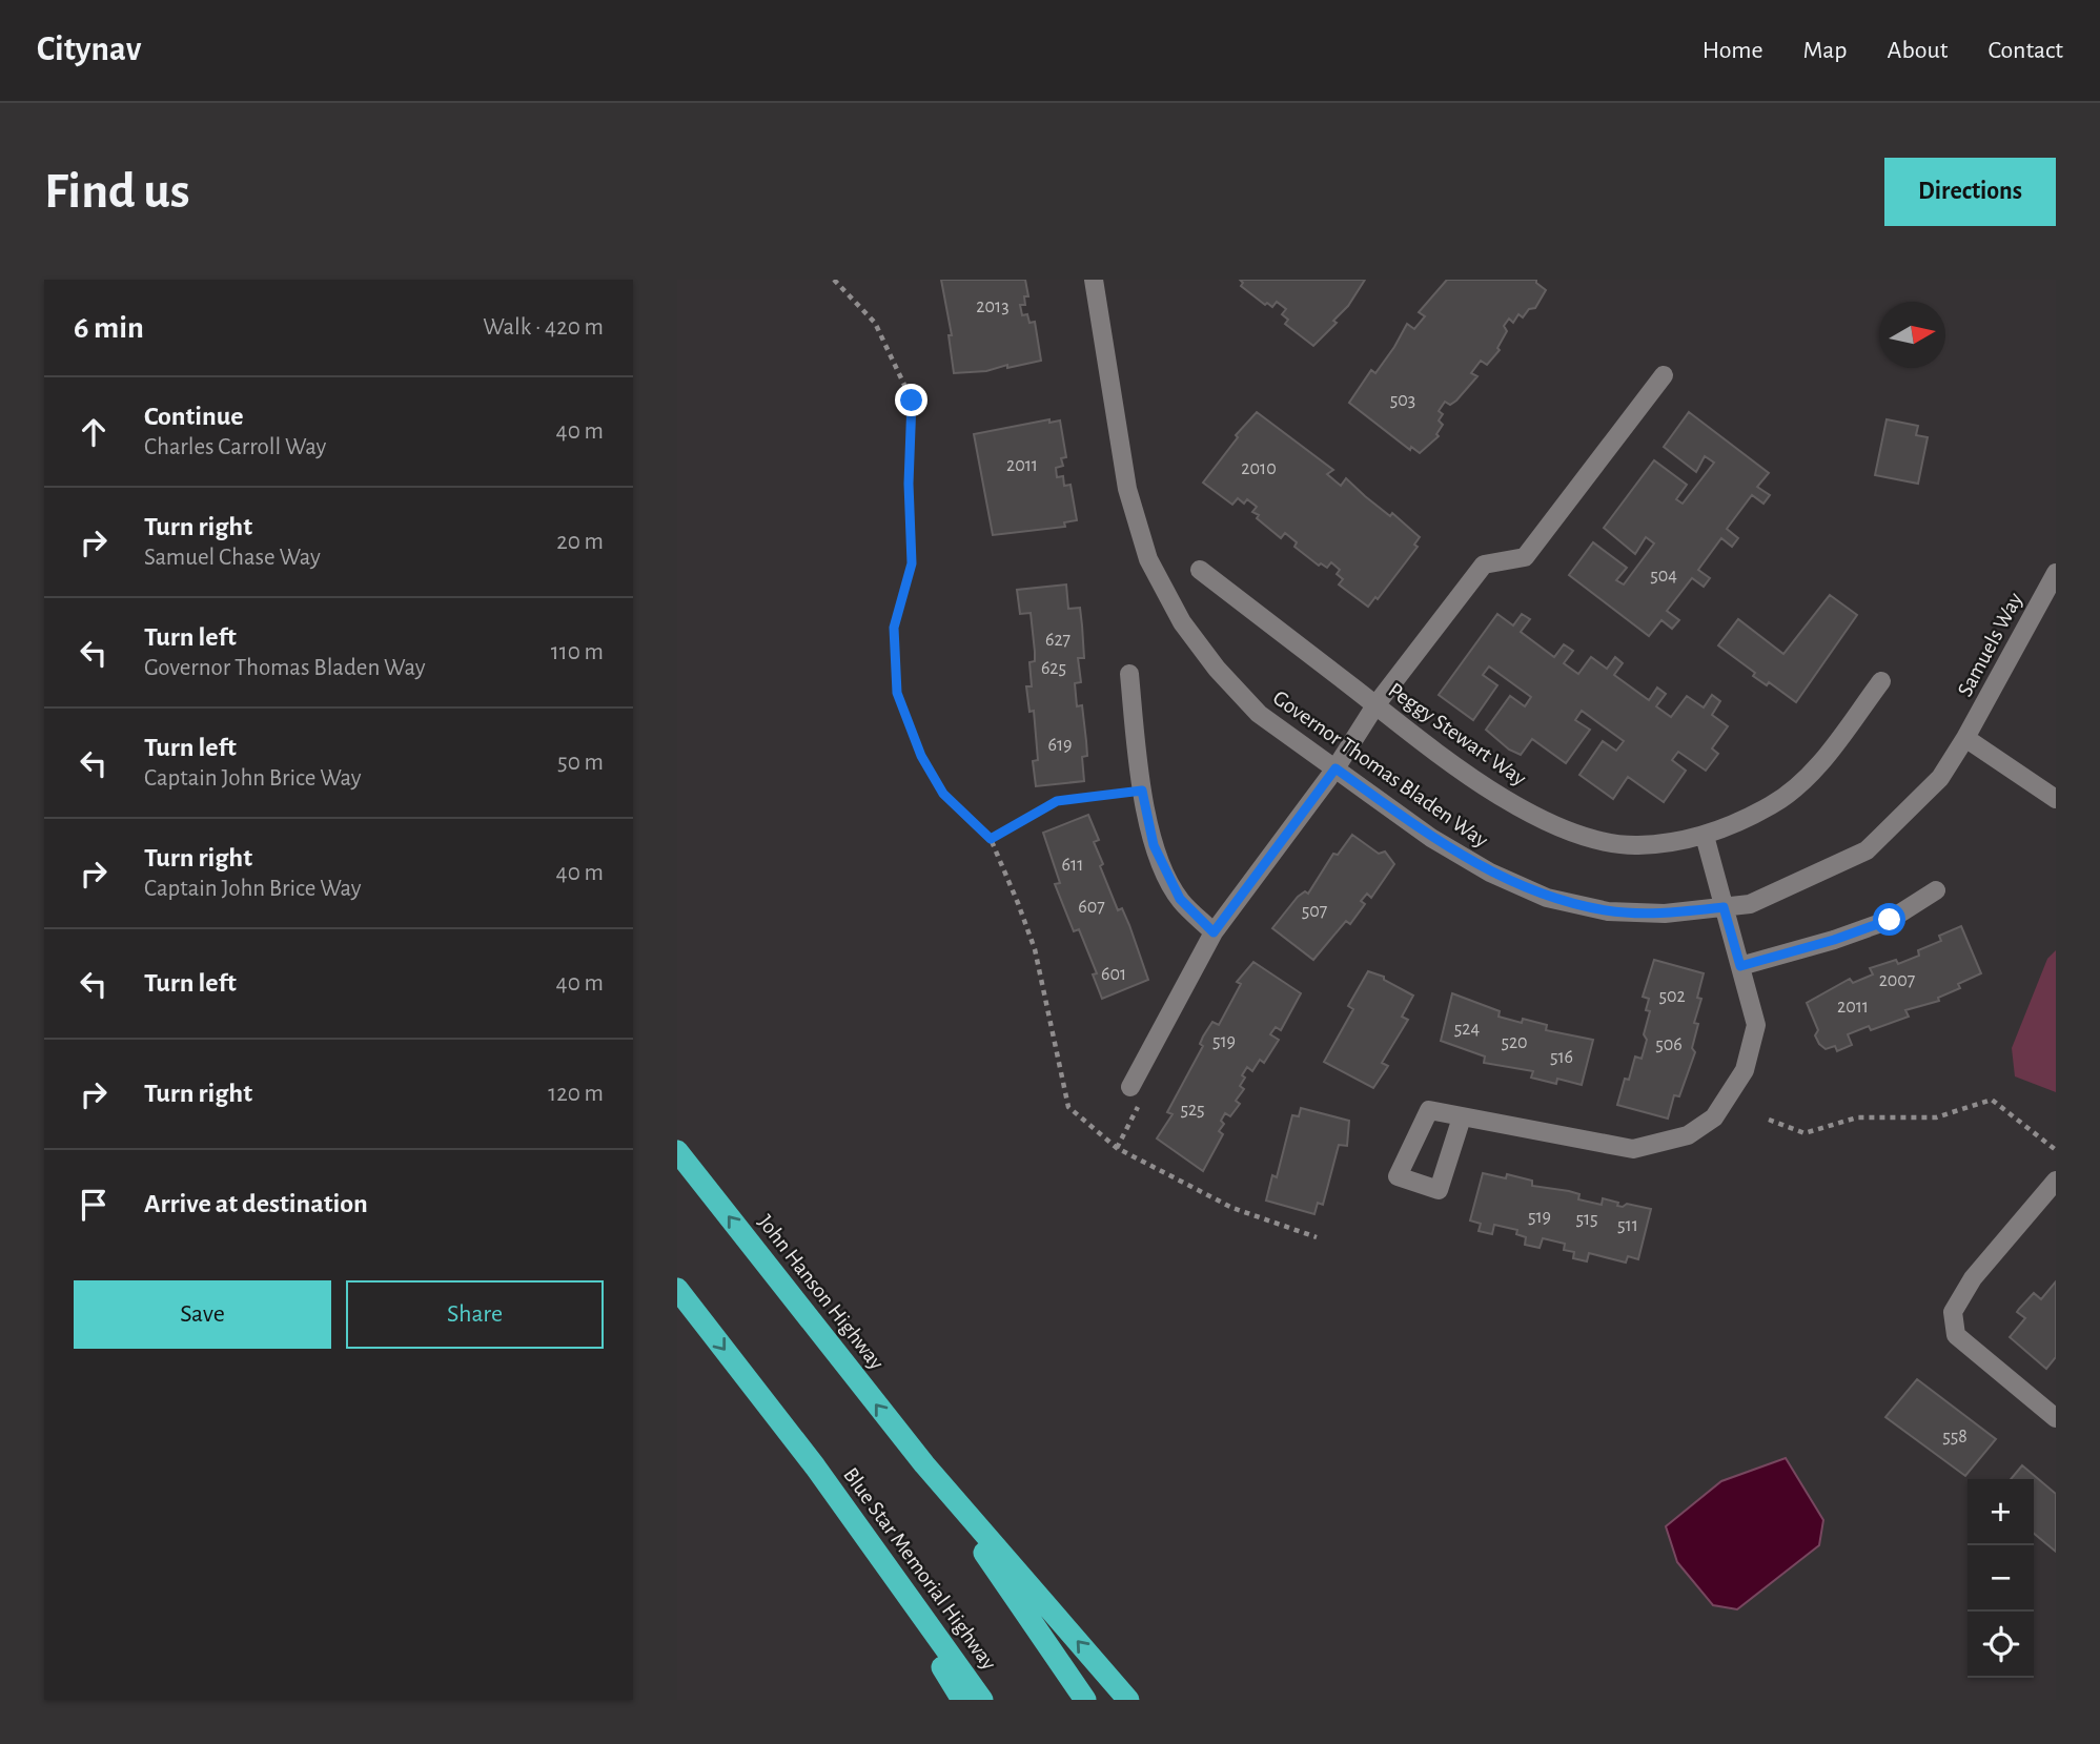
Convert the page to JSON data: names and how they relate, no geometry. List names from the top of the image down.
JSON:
{
  "streets": {
    "highway": ["John Hanson Highway", "Blue Star Memorial Highway"],
    "street": ["Samuels Way", "Peggy Stewart Way", "Governor Thomas Bladen Way"]
  },
  "crossings": [
    ["Samuels Way", "Governor Thomas Bladen Way"]
  ],
  "house_numbers": [
    "2013",
    "503",
    "2011",
    "2010",
    "504",
    "627",
    "625",
    "619",
    "611",
    "607",
    "507",
    "601",
    "2007",
    "502",
    "2011",
    "524",
    "519",
    "520",
    "506",
    "516",
    "525",
    "519",
    "515",
    "511",
    "558"
  ],
  "north": "right",
  "page": {
    "header": "Citynav",
    "nav": [
      "Home",
      "Map",
      "About",
      "Contact"
    ],
    "buttons": [
      "Directions",
      ["Save", "Share"]
    ],
    "title": "Find us",
    "heading": ["6 min", "Walk · 420 m"],
    "list": [
      ["Continue", "Charles Carroll Way", "40 m"],
      ["Turn right", "Samuel Chase Way", "20 m"],
      ["Turn left", "Governor Thomas Bladen Way", "110 m"],
      ["Turn left", "Captain John Brice Way", "50 m"],
      ["Turn right", "Captain John Brice Way", "40 m"],
      ["Turn left", "40 m"],
      ["Turn right", "120 m"],
      "Arrive at destination"
    ],
    "map_buttons": ["+", "−"]
  }
}
